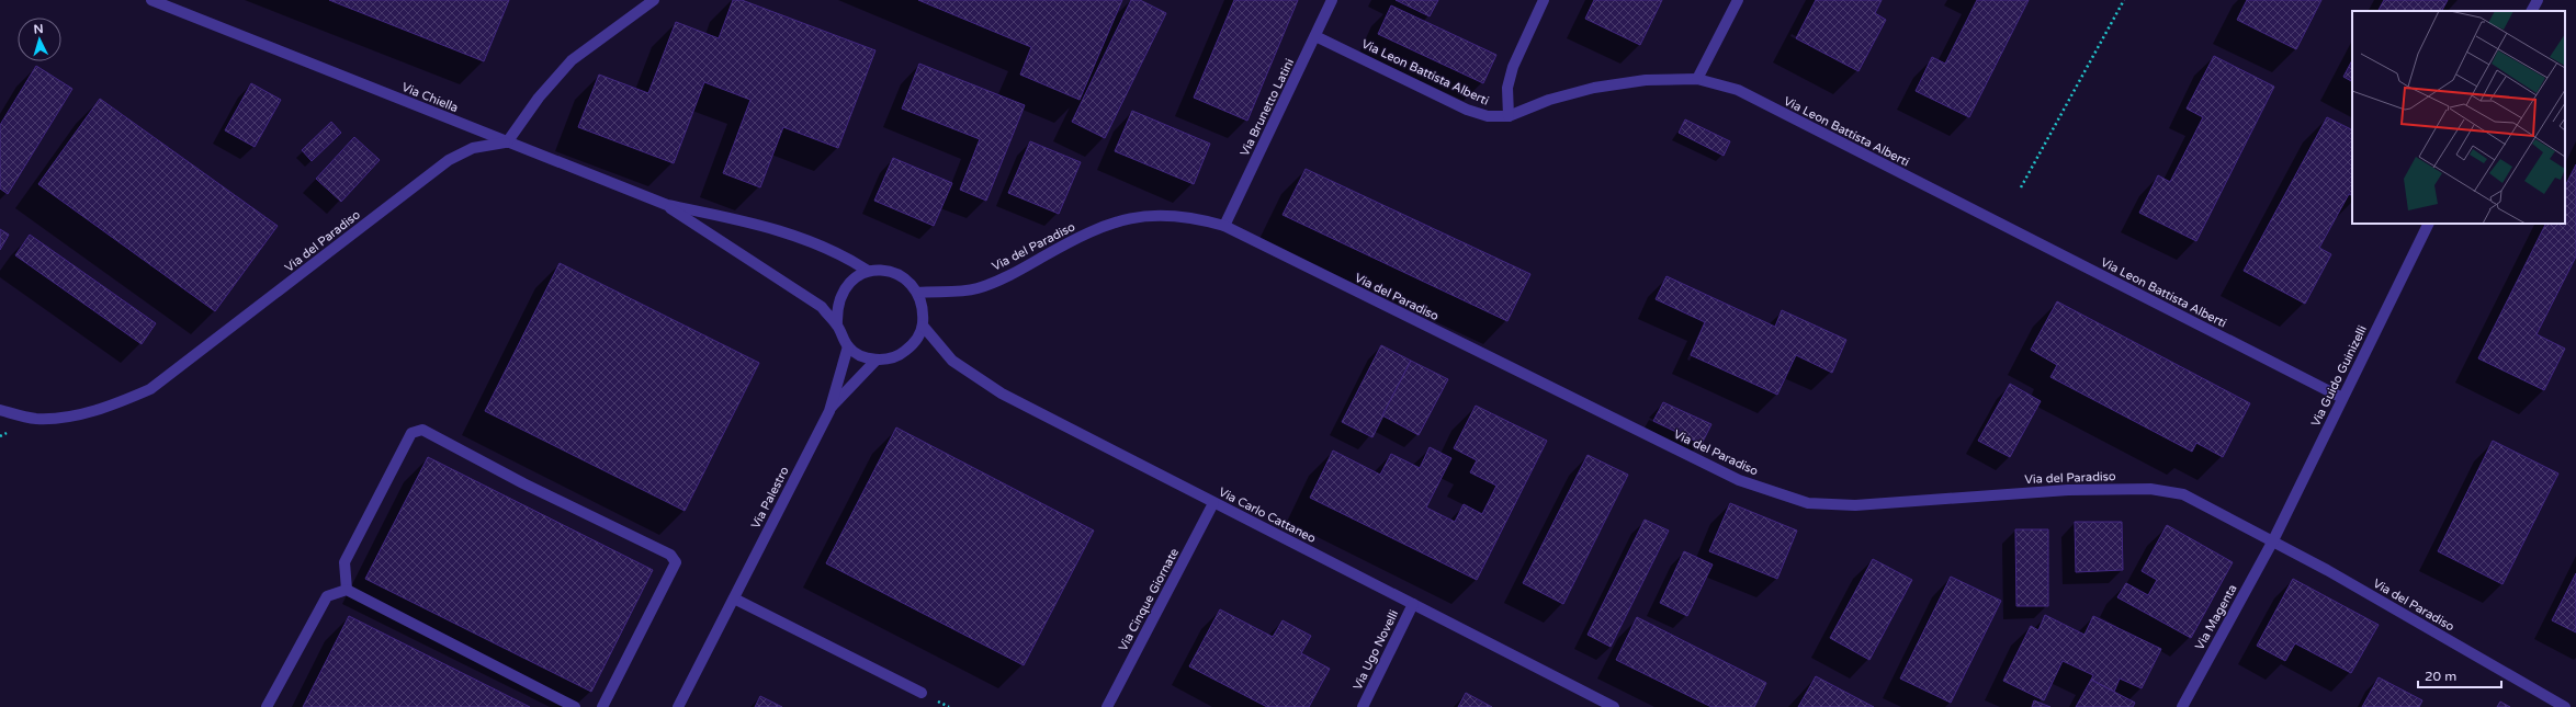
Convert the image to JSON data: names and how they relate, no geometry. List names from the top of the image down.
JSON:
{
  "streets": {
    "street": [
      "Via Leon Battista Alberti",
      "Via Chiella",
      "Via Brunetto Latini",
      "Via del Paradiso",
      "Via Guido Guinizelli",
      "Via Palestro",
      "Via Carlo Cattaneo",
      "Via Cinque Giornate",
      "Via Magenta",
      "Via Ugo Novelli"
    ]
  },
  "crossings": [
    ["Via Leon Battista Alberti", "Via Brunetto Latini"],
    ["Via Leon Battista Alberti", "Via Guido Guinizelli"],
    ["Via Chiella", "Via del Paradiso"],
    ["Via Brunetto Latini", "Via del Paradiso"],
    ["Via del Paradiso", "Via Guido Guinizelli"],
    ["Via del Paradiso", "Via Palestro"],
    ["Via del Paradiso", "Via Carlo Cattaneo"],
    ["Via del Paradiso", "Via Magenta"],
    ["Via Guido Guinizelli", "Via Magenta"],
    ["Via Palestro", "Via Carlo Cattaneo"],
    ["Via Carlo Cattaneo", "Via Cinque Giornate"],
    ["Via Carlo Cattaneo", "Via Ugo Novelli"]
  ],
  "scale_bar": "20 m",
  "north": "top"
}
